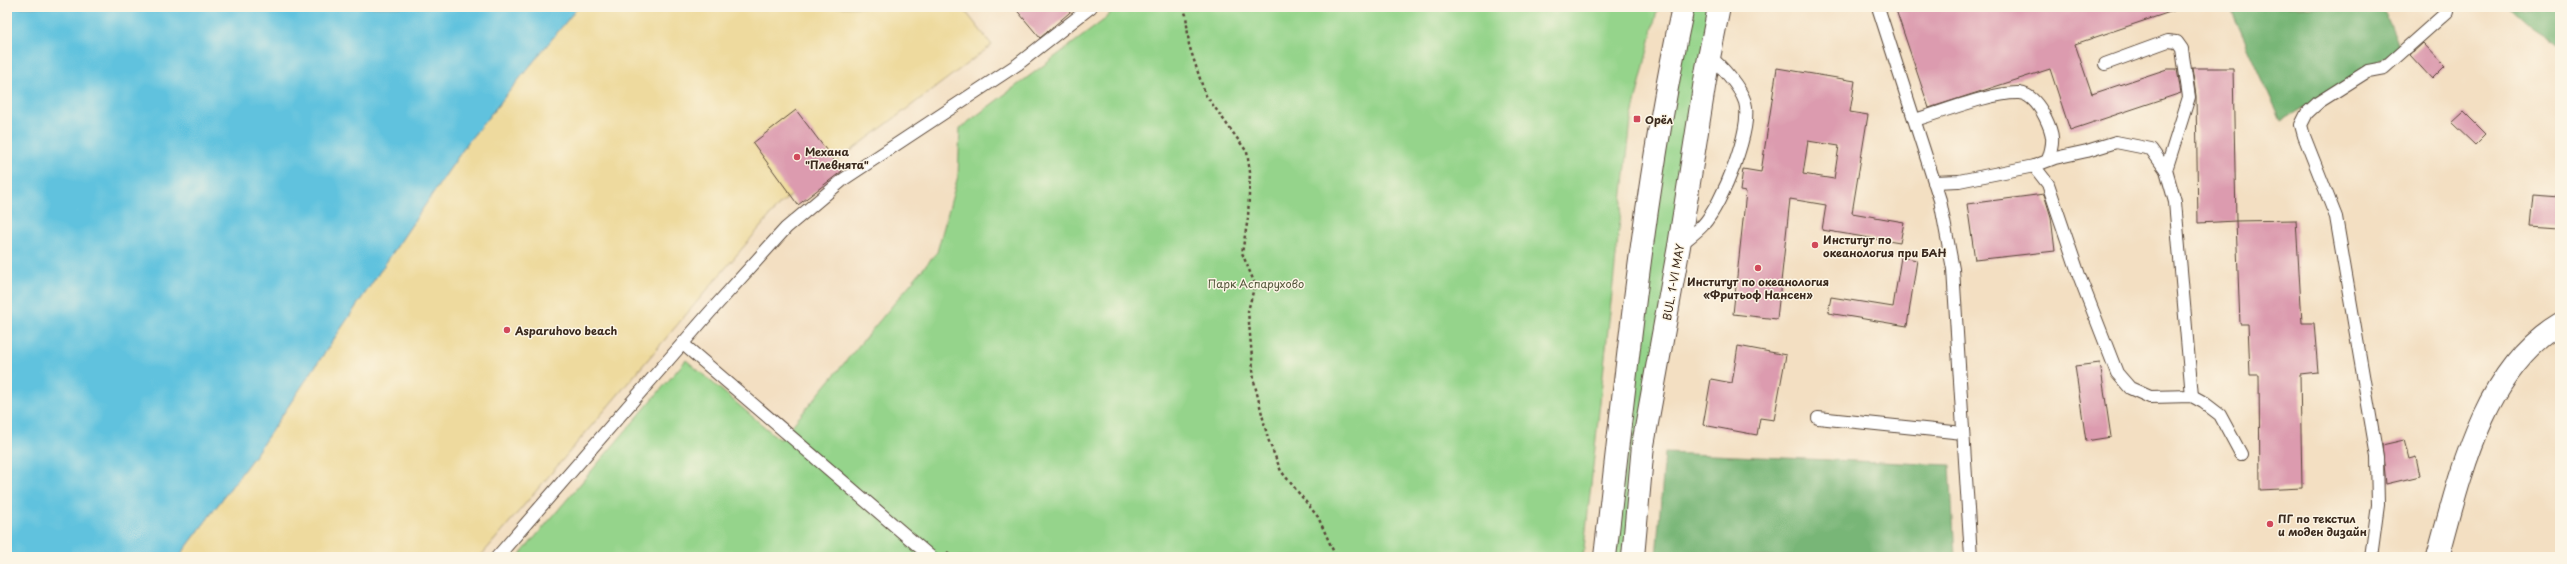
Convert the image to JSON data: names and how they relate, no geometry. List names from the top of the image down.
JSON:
{
  "streets": {
    "main road": ["BUL. 1-VI MAY"]
  },
  "parks": ["Парк Аспарухово"],
  "places": {
    "transit": ["Орёл"],
    "other": [
      "Механа \"Плевнята\"",
      "Институт по океанология при БАН",
      "Институт по океанология «Фритьоф Нансен»",
      "Asparuhovo beach",
      "ПГ по текстил и моден дизайн"
    ]
  }
}
